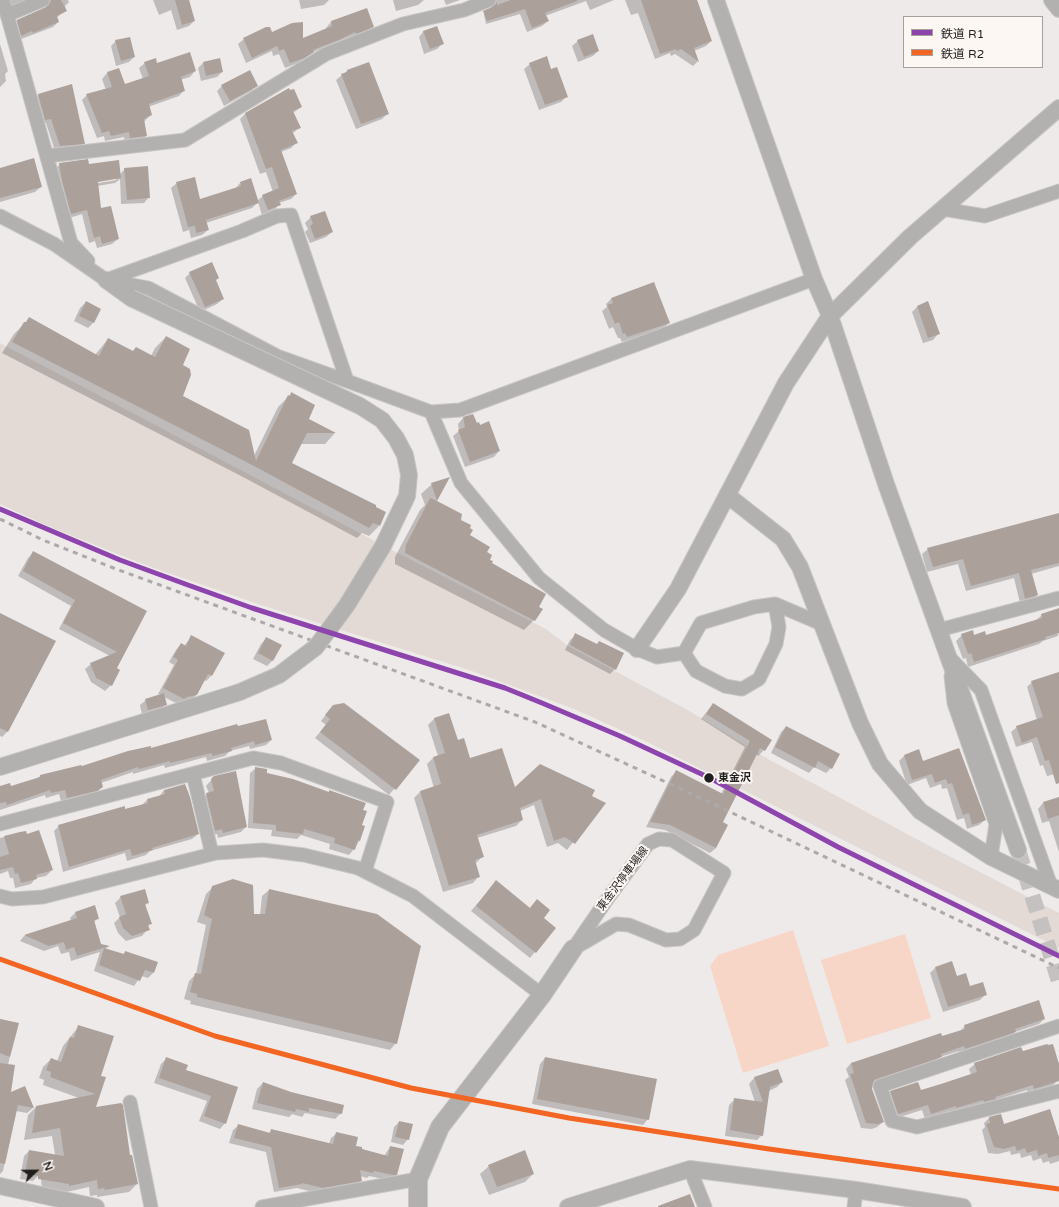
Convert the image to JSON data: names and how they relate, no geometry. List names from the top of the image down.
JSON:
{
  "streets": {
    "main road": ["東金沢停車場線"]
  },
  "places": ["東金沢"],
  "lines": ["rail line R1", "rail line R2"],
  "legend": ["鉄道 R1", "鉄道 R2"],
  "north": "right"
}
